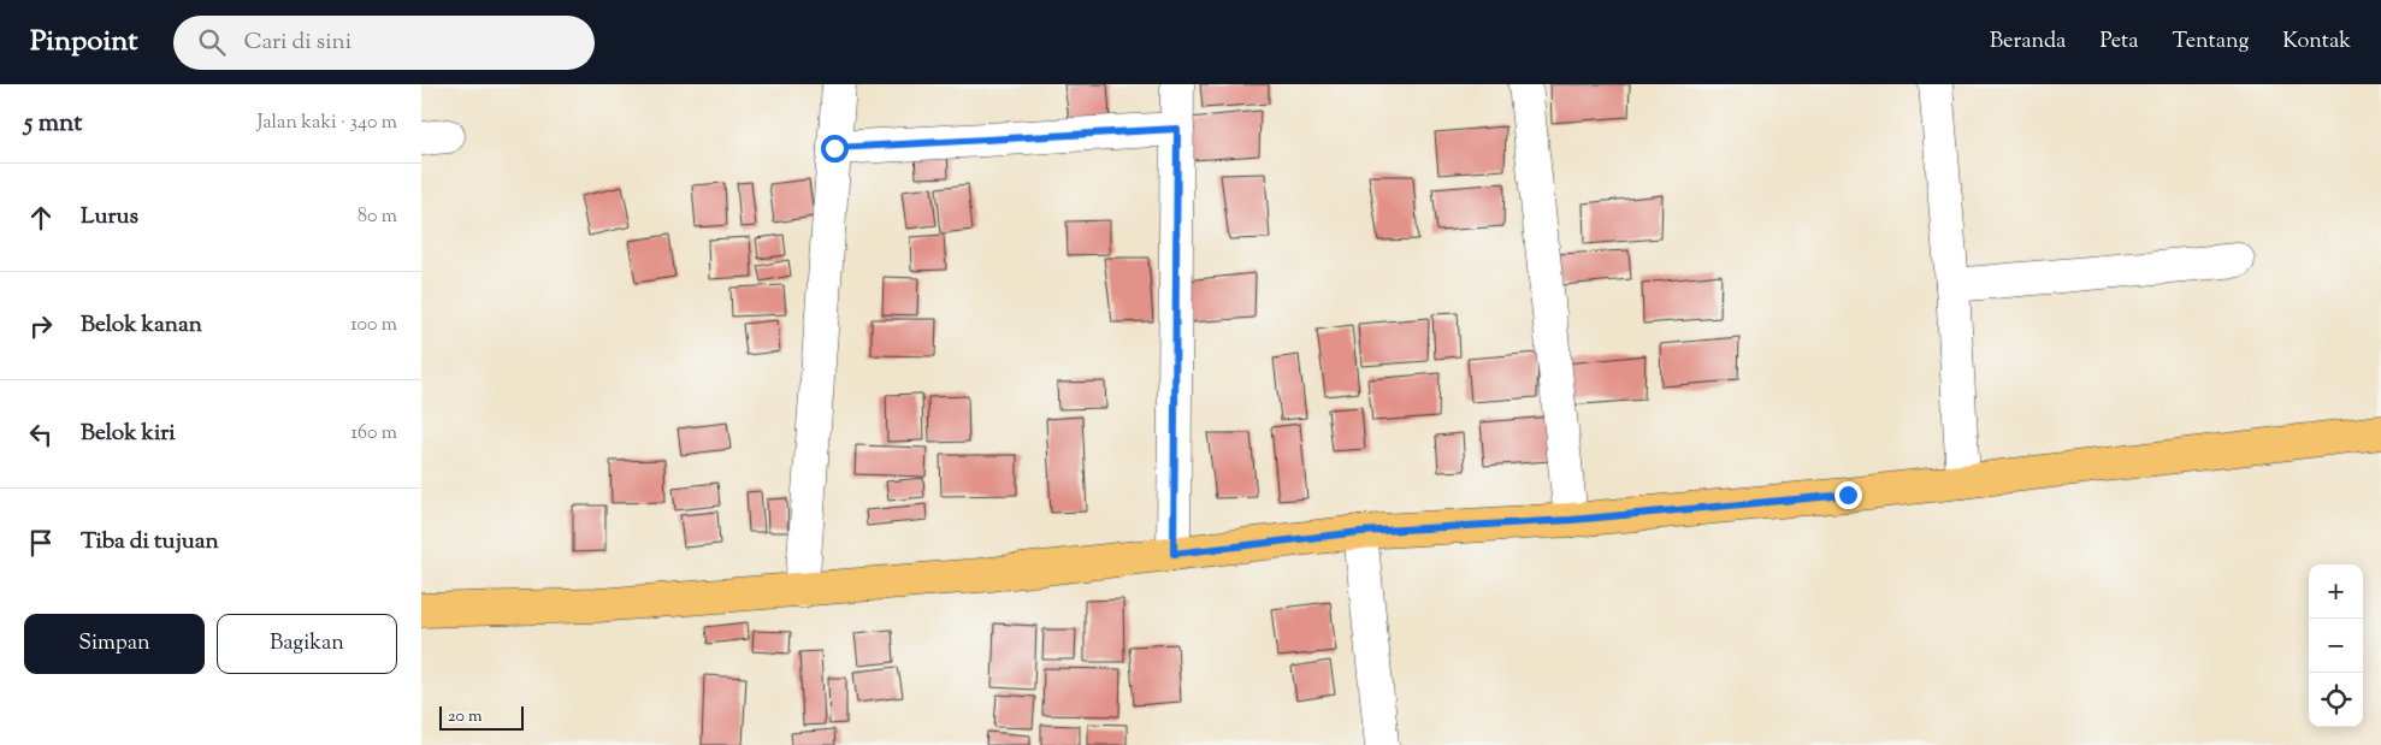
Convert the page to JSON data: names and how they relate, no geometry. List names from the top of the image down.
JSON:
{
  "scale_bar": "20 m",
  "page": {
    "header": "Pinpoint",
    "search": "Cari di sini",
    "nav": [
      "Beranda",
      "Peta",
      "Tentang",
      "Kontak"
    ],
    "heading": ["5 mnt", "Jalan kaki · 340 m"],
    "list": [
      ["Lurus", "80 m"],
      ["Belok kanan", "100 m"],
      ["Belok kiri", "160 m"],
      "Tiba di tujuan"
    ],
    "map_buttons": ["+", "−"],
    "buttons": ["Simpan", "Bagikan"],
    "scale": "20 m"
  }
}
